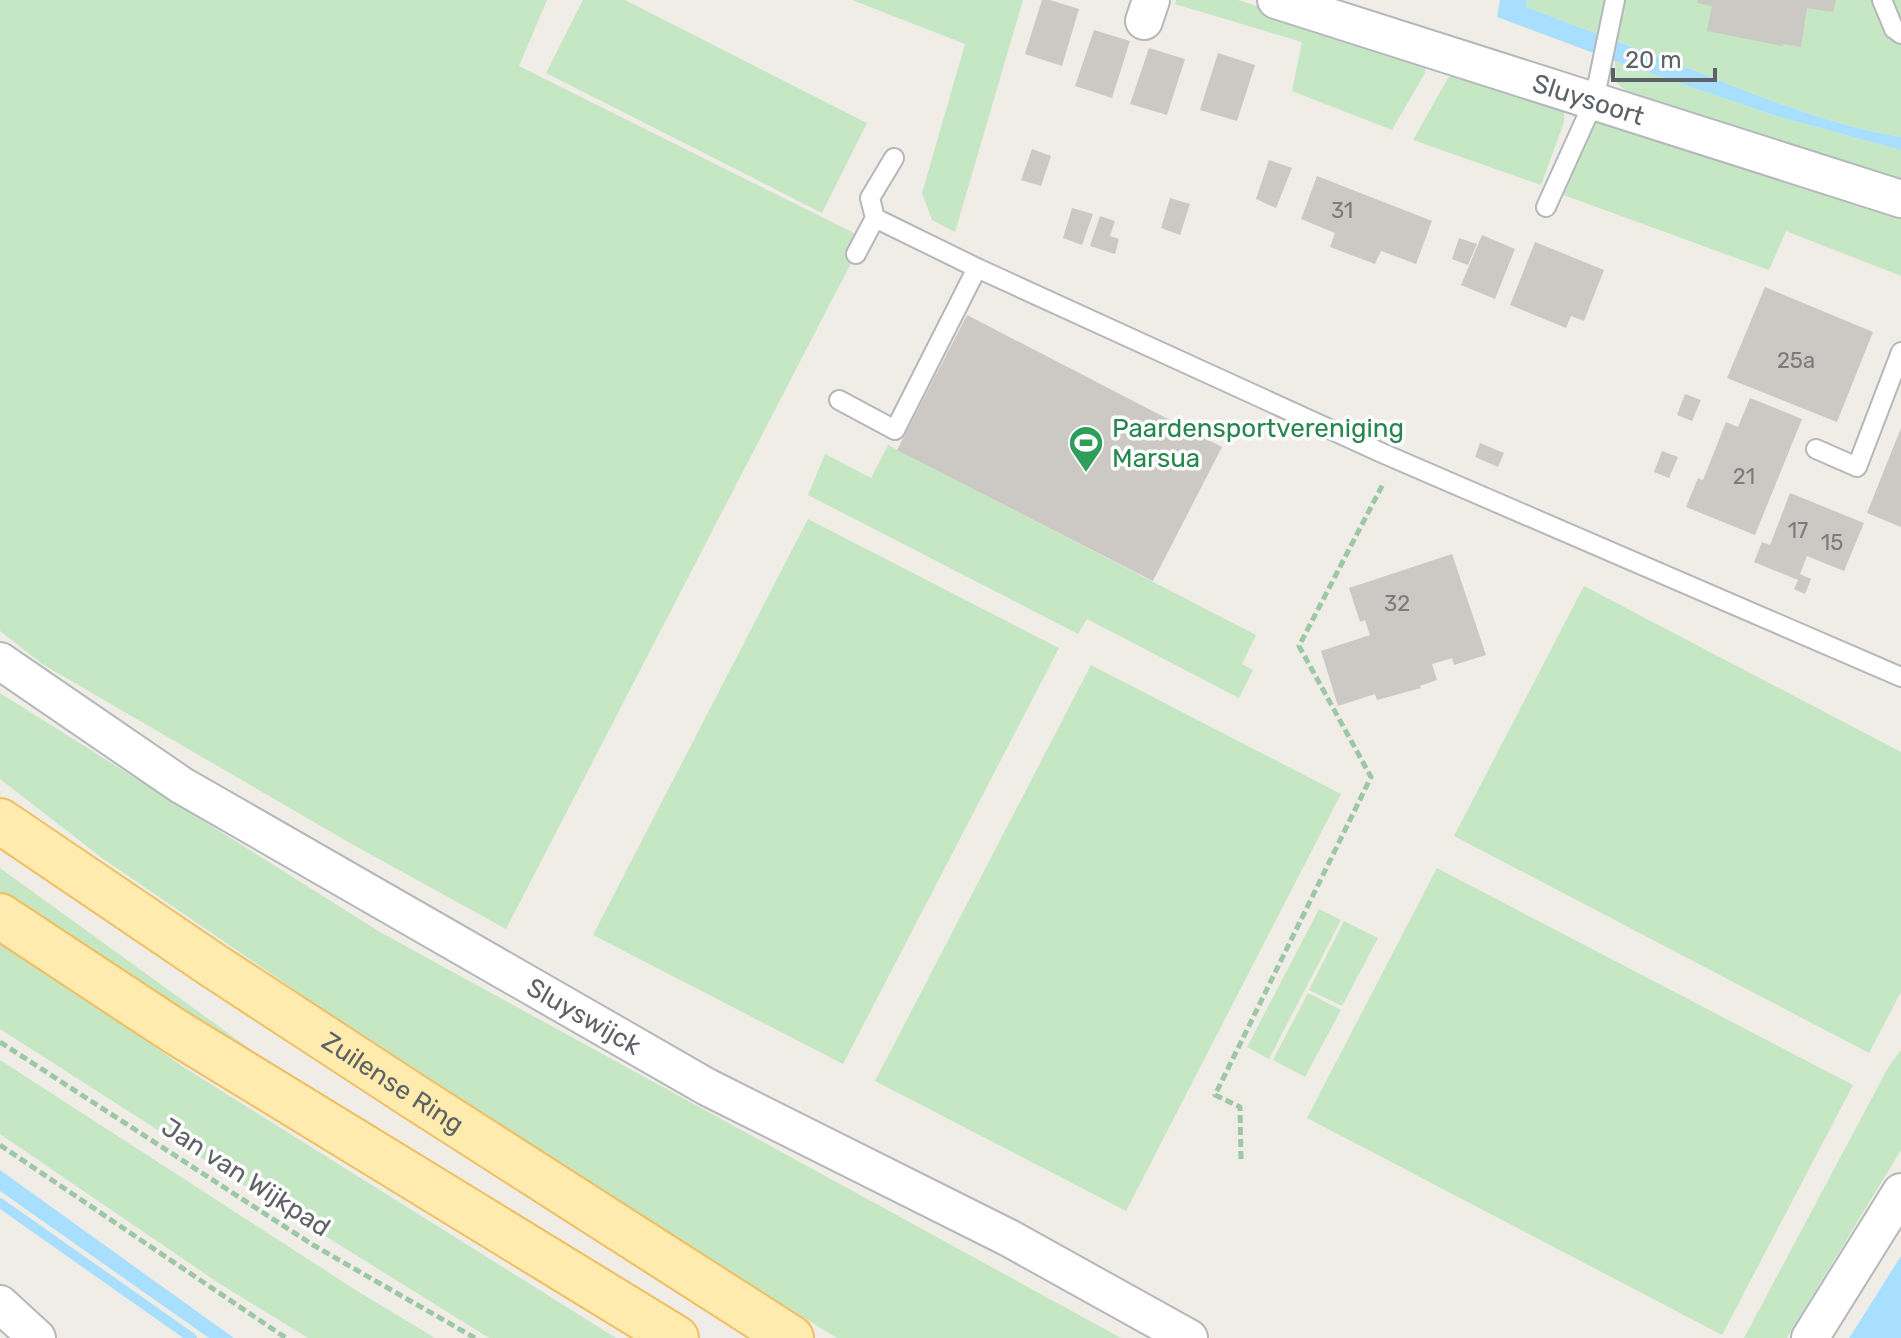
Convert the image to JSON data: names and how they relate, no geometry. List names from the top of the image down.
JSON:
{
  "streets": {
    "main road": ["Zuilense Ring"],
    "street": ["Sluysoort", "Sluyswijck"],
    "path": ["Jan van Wijkpad"]
  },
  "places": {
    "sports": ["Paardensportvereniging Marsua"]
  },
  "house_numbers": [
    "31",
    "25a",
    "21",
    "17",
    "15",
    "32"
  ],
  "scale_bar": "20 m"
}
